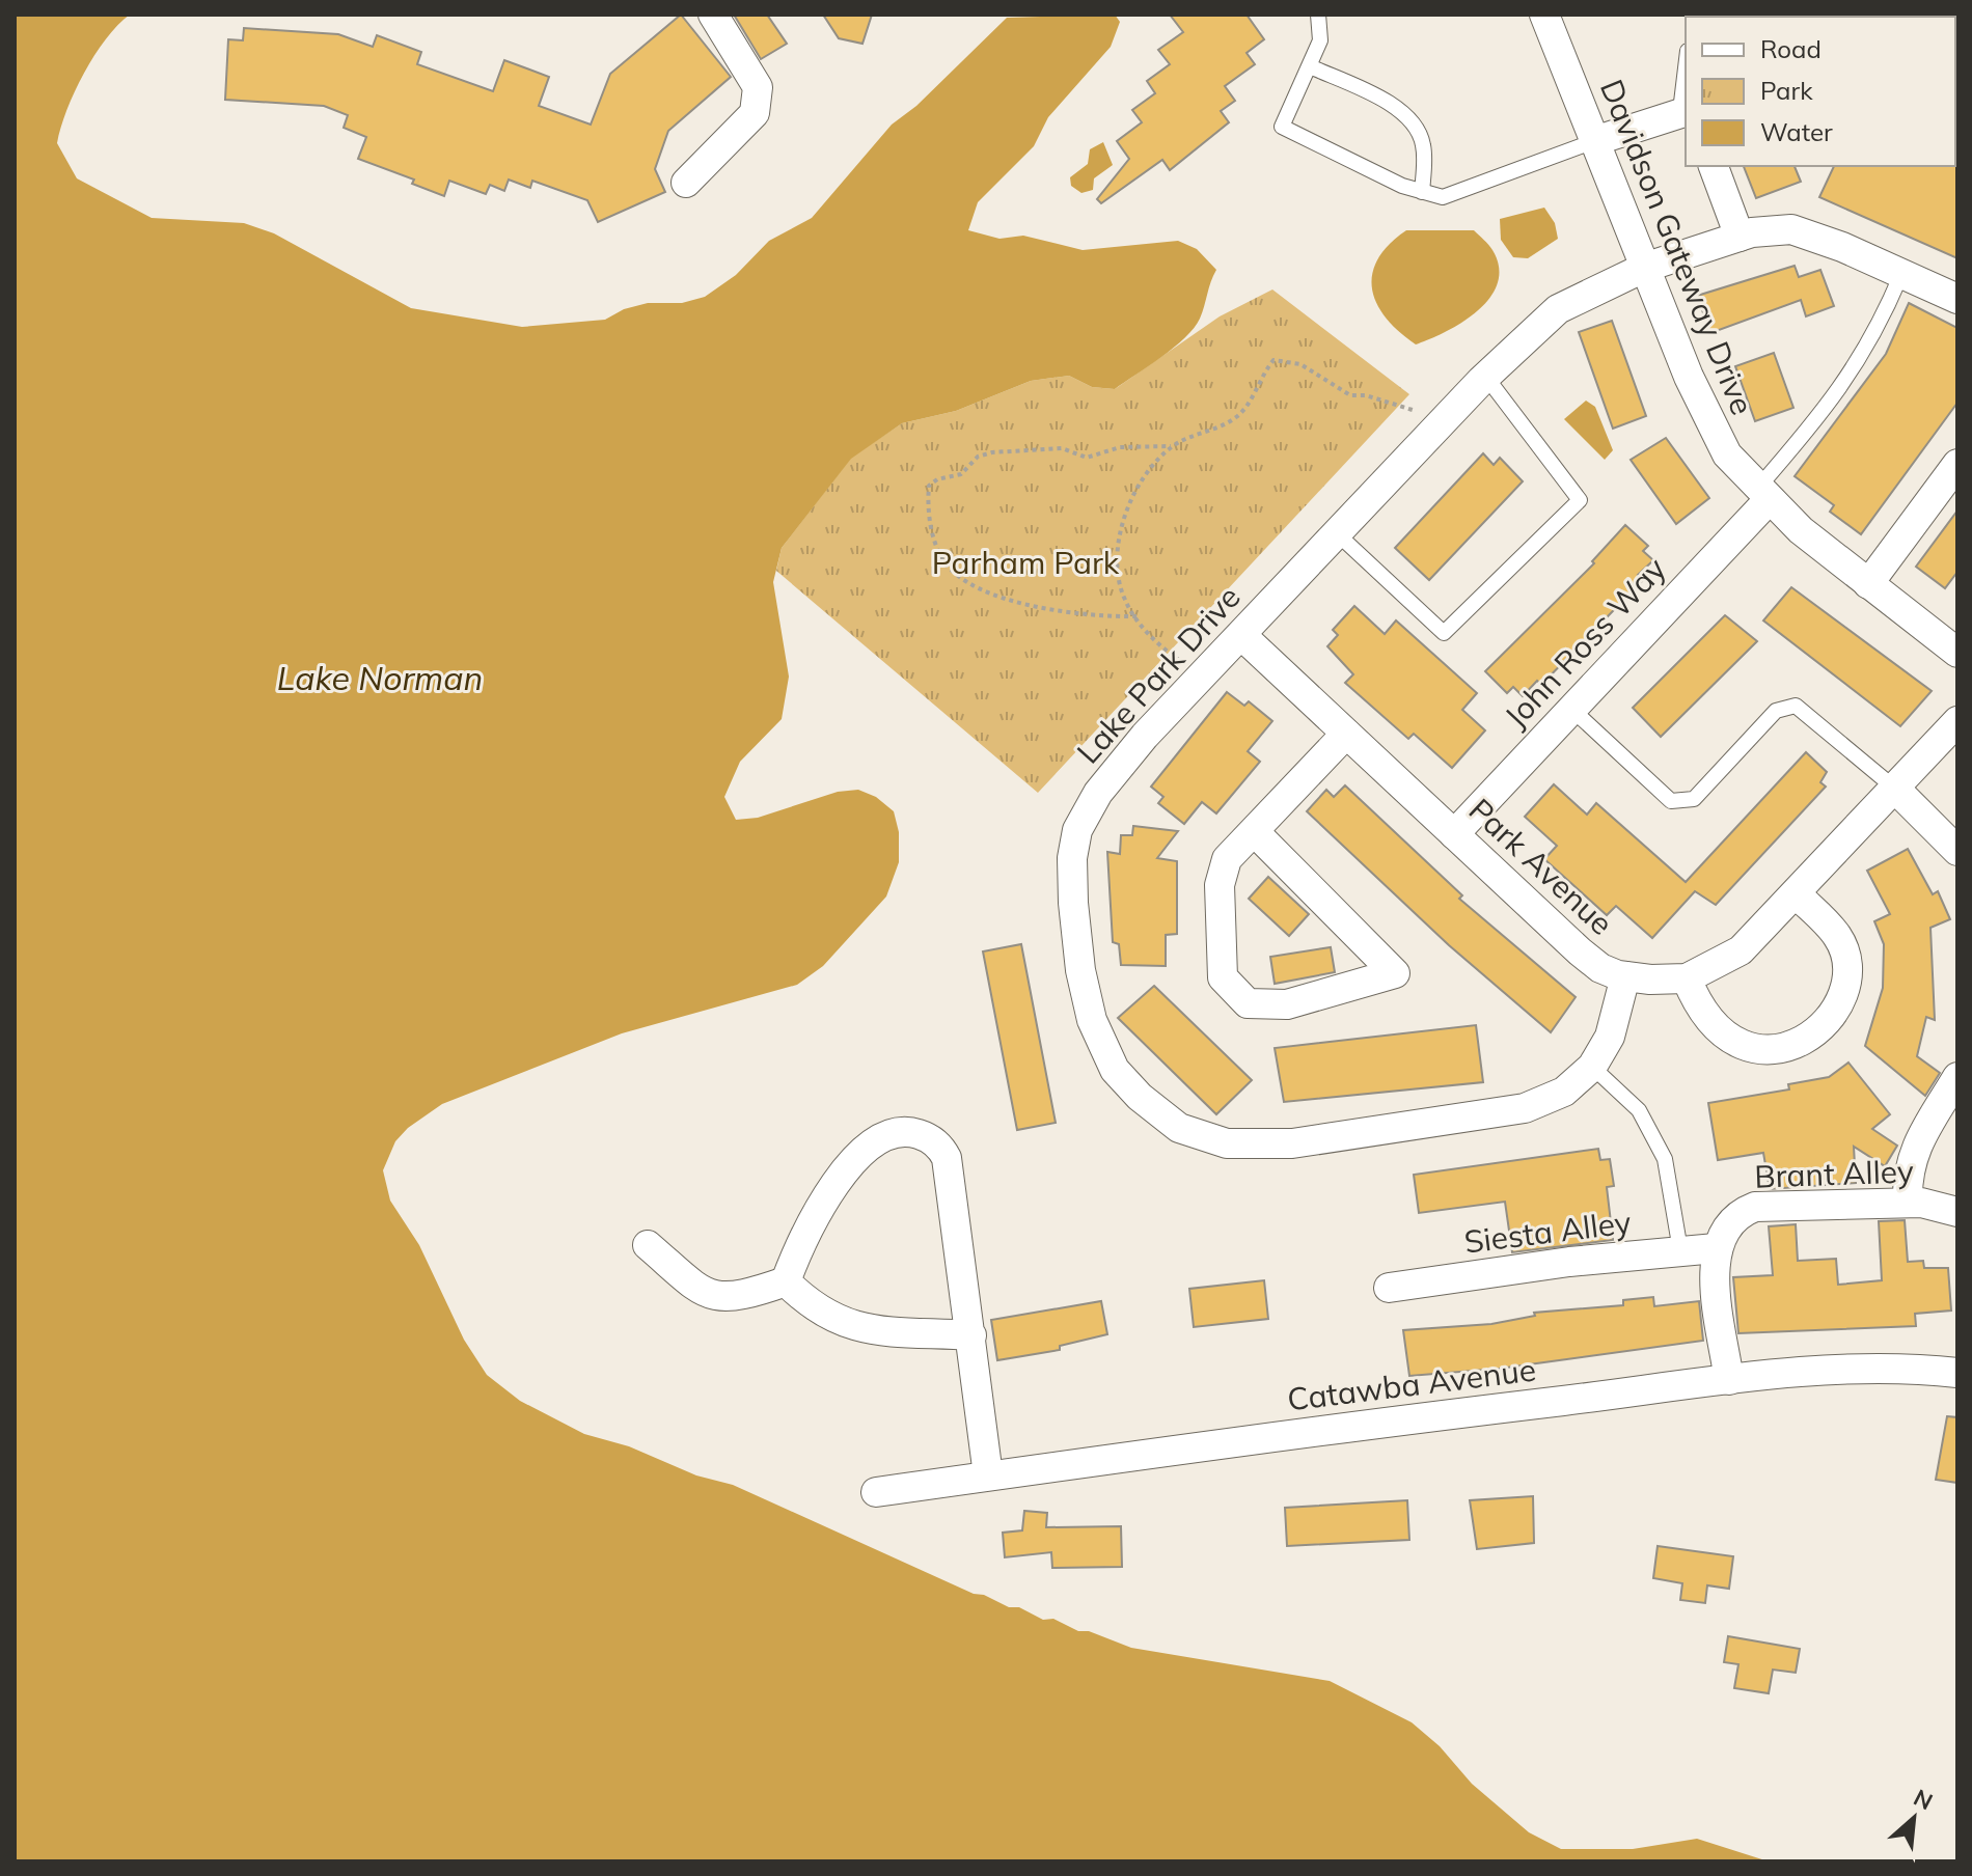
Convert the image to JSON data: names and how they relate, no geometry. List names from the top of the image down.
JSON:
{
  "streets": {
    "street": [
      "Davidson Gateway Drive",
      "John Ross Way",
      "Lake Park Drive",
      "Park Avenue",
      "Brant Alley",
      "Siesta Alley",
      "Catawba Avenue"
    ]
  },
  "crossings": [
    ["Davidson Gateway Drive", "John Ross Way"],
    ["Davidson Gateway Drive", "Lake Park Drive"],
    ["John Ross Way", "Park Avenue"],
    ["Lake Park Drive", "Park Avenue"],
    ["Brant Alley", "Siesta Alley"]
  ],
  "water": ["Lake Norman"],
  "parks": ["Parham Park"],
  "legend": ["Road", "Park", "Water"],
  "north": "top right"
}
